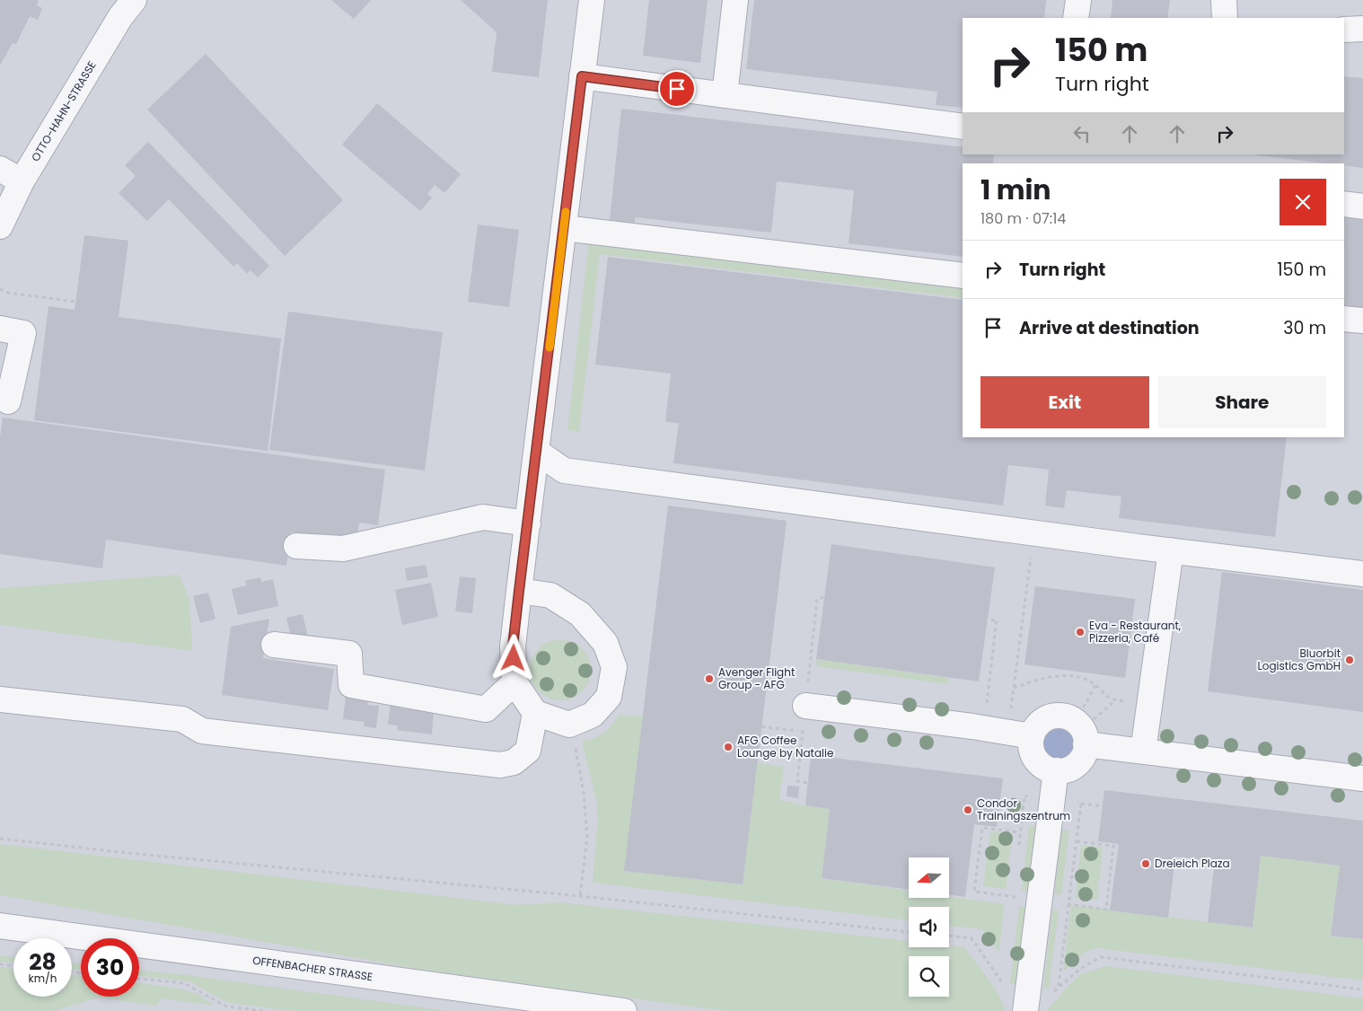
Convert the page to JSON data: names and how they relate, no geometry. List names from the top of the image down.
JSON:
{
  "streets": {
    "street": ["OTTO-HAHN-STRASSE", "OFFENBACHER STRASSE"]
  },
  "places": [
    "Eva - Restaurant, Pizzeria, Café",
    "Bluorbit Logistics GmbH",
    "Avenger Flight Group - AFG",
    "AFG Coffee Lounge by Natalie",
    "Condor Trainingszentrum",
    "Dreieich Plaza"
  ],
  "north": "left",
  "page": {
    "turn": ["150 m", "Turn right"],
    "heading": ["1 min", "180 m · 07:14"],
    "list": [
      {
        "name": "Turn right",
        "value": "150 m"
      },
      {
        "name": "Arrive at destination",
        "value": "30 m"
      }
    ],
    "buttons": ["Exit", "Share"],
    "speed": "28 km/h",
    "limit": "30"
  }
}
